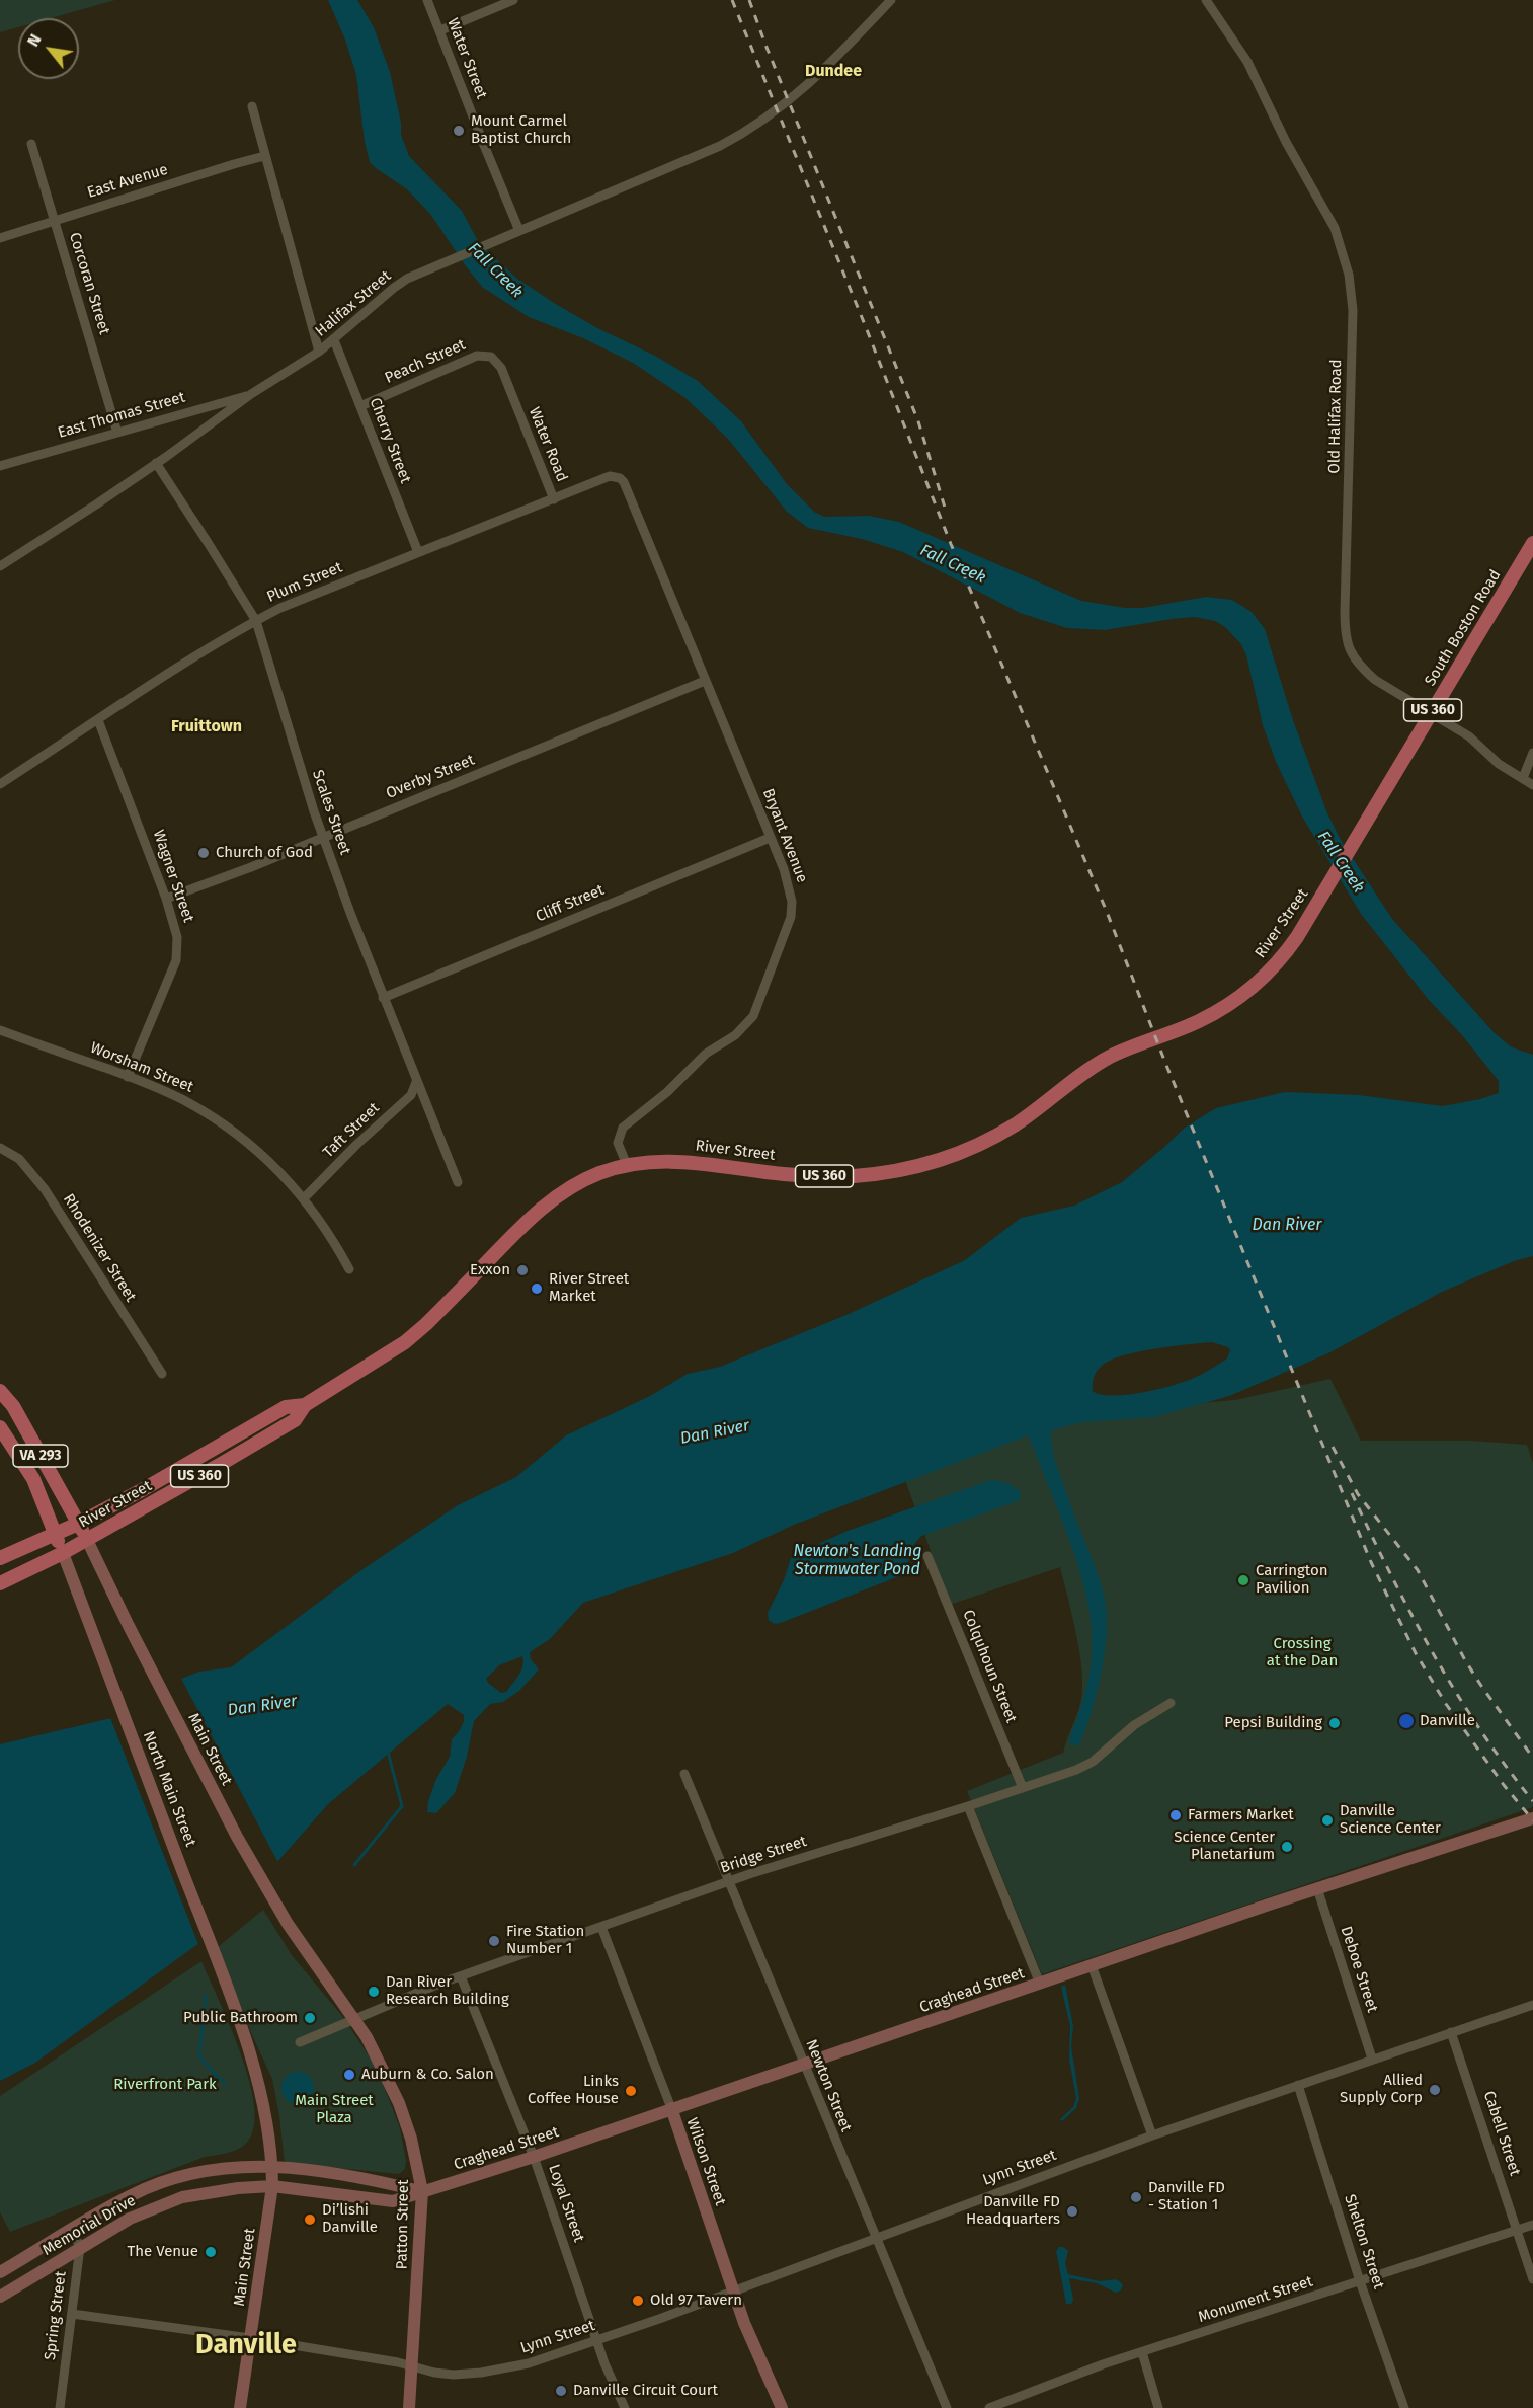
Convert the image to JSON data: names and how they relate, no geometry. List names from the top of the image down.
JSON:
{
  "streets": {
    "main road": [
      "South Boston Road",
      "US 360",
      "River Street",
      "VA 293",
      "Main Street",
      "North Main Street",
      "Craghead Street",
      "Wilson Street",
      "Patton Street",
      "Memorial Drive"
    ],
    "street": [
      "Water Street",
      "East Avenue",
      "Corcoran Street",
      "Halifax Street",
      "Peach Street",
      "East Thomas Street",
      "Old Halifax Road",
      "Cherry Street",
      "Water Road",
      "Plum Street",
      "Overby Street",
      "Scales Street",
      "Bryant Avenue",
      "Wagner Street",
      "Cliff Street",
      "Worsham Street",
      "Taft Street",
      "Rhodenizer Street",
      "Colquhoun Street",
      "Bridge Street",
      "Deboe Street",
      "Newton Street",
      "Cabell Street",
      "Lynn Street",
      "Loyal Street",
      "Shelton Street",
      "Monument Street",
      "Spring Street"
    ]
  },
  "crossings": [
    ["Water Street", "Halifax Street"],
    ["East Avenue", "Corcoran Street"],
    ["Corcoran Street", "East Thomas Street"],
    ["Halifax Street", "East Thomas Street"],
    ["Halifax Street", "Cherry Street"],
    ["Halifax Street", "Scales Street"],
    ["Peach Street", "Cherry Street"],
    ["Peach Street", "Water Road"],
    ["Old Halifax Road", "South Boston Road"],
    ["Cherry Street", "Plum Street"],
    ["Water Road", "Plum Street"],
    ["Plum Street", "Scales Street"],
    ["Plum Street", "Bryant Avenue"],
    ["Plum Street", "Wagner Street"],
    ["South Boston Road", "River Street"],
    ["Overby Street", "Scales Street"],
    ["Overby Street", "Bryant Avenue"],
    ["Overby Street", "Wagner Street"],
    ["Scales Street", "Cliff Street"],
    ["Scales Street", "Taft Street"],
    ["Bryant Avenue", "Cliff Street"],
    ["Bryant Avenue", "River Street"],
    ["Wagner Street", "Worsham Street"],
    ["River Street", "VA 293"],
    ["River Street", "Main Street"],
    ["River Street", "North Main Street"],
    ["Worsham Street", "Taft Street"],
    ["VA 293", "Main Street"],
    ["VA 293", "North Main Street"],
    ["Colquhoun Street", "Bridge Street"],
    ["Main Street", "North Main Street"],
    ["Main Street", "Bridge Street"],
    ["Main Street", "Craghead Street"],
    ["Main Street", "Lynn Street"],
    ["Main Street", "Patton Street"],
    ["Main Street", "Memorial Drive"],
    ["North Main Street", "Craghead Street"],
    ["North Main Street", "Memorial Drive"],
    ["Bridge Street", "Newton Street"],
    ["Bridge Street", "Wilson Street"],
    ["Bridge Street", "Loyal Street"],
    ["Bridge Street", "Patton Street"],
    ["Deboe Street", "Craghead Street"],
    ["Deboe Street", "Lynn Street"],
    ["Craghead Street", "Newton Street"],
    ["Craghead Street", "Wilson Street"],
    ["Craghead Street", "Loyal Street"],
    ["Craghead Street", "Patton Street"],
    ["Craghead Street", "Memorial Drive"],
    ["Newton Street", "Lynn Street"],
    ["Cabell Street", "Lynn Street"],
    ["Cabell Street", "Monument Street"],
    ["Wilson Street", "Lynn Street"],
    ["Lynn Street", "Loyal Street"],
    ["Lynn Street", "Patton Street"],
    ["Lynn Street", "Shelton Street"],
    ["Lynn Street", "Spring Street"],
    ["Memorial Drive", "Spring Street"],
    ["Shelton Street", "Monument Street"]
  ],
  "districts": ["Dundee", "Fruittown", "Danville"],
  "water": ["Fall Creek", "Dan River", "Newton's Landing Stormwater Pond"],
  "parks": ["Crossing at the Dan", "Riverfront Park", "Main Street Plaza"],
  "places": [
    "Mount Carmel Baptist Church",
    "Church of God",
    "Exxon",
    "River Street Market",
    "Carrington Pavilion",
    "Danville",
    "Pepsi Building",
    "Farmers Market",
    "Danville Science Center",
    "Science Center Planetarium",
    "Fire Station Number 1",
    "Dan River Research Building",
    "Public Bathroom",
    "Auburn & Co. Salon",
    "Allied Supply Corp",
    "Links Coffee House",
    "Danville FD - Station 1",
    "Danville FD Headquarters",
    "Di’lishi Danville",
    "The Venue",
    "Old 97 Tavern",
    "Danville Circuit Court"
  ],
  "north": "top left"
}
